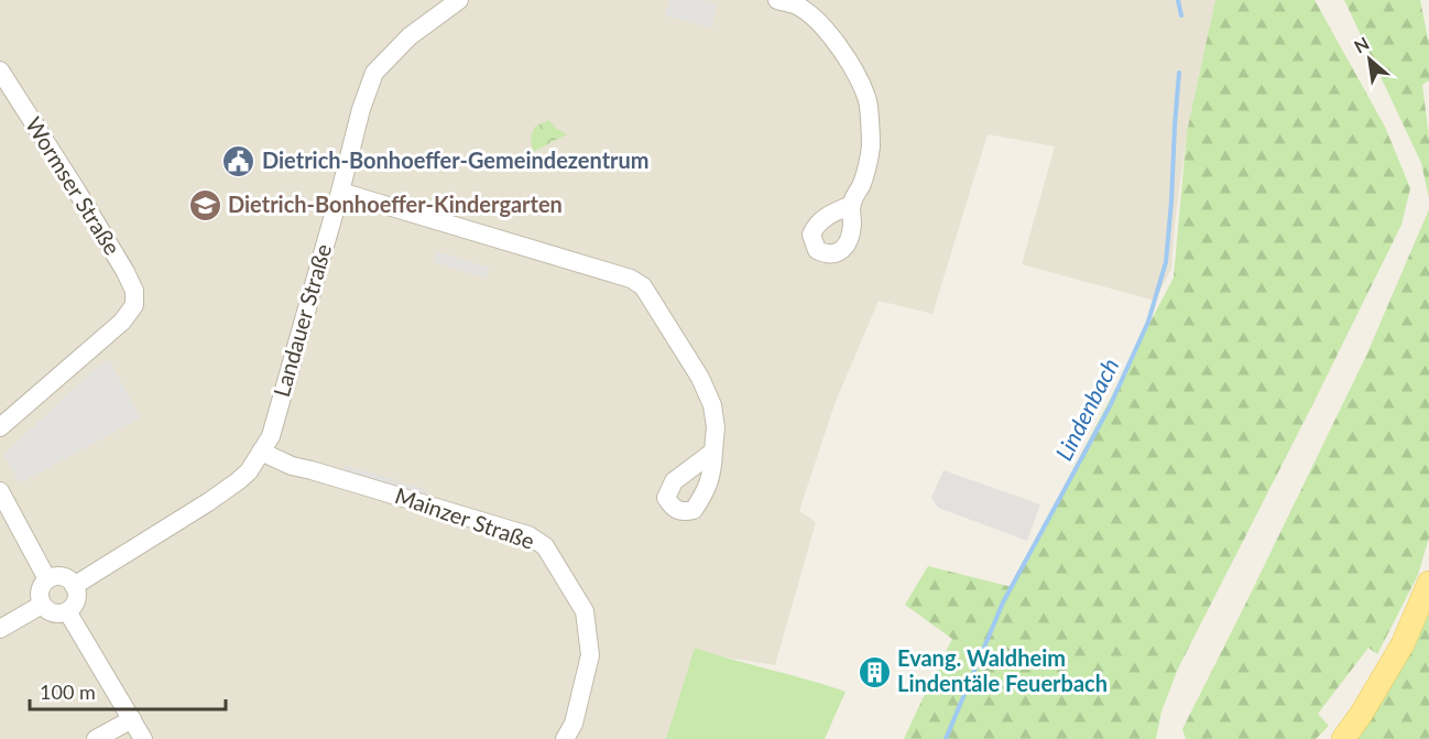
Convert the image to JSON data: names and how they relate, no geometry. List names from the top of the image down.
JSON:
{
  "streets": {
    "street": ["Wormser Straße", "Landauer Straße", "Mainzer Straße"]
  },
  "crossings": [
    ["Landauer Straße", "Mainzer Straße"]
  ],
  "water": ["Lindenbach"],
  "places": {
    "public building": ["Dietrich-Bonhoeffer-Gemeindezentrum"],
    "school or university": ["Dietrich-Bonhoeffer-Kindergarten"],
    "building": ["Evang. Waldheim Lindentäle Feuerbach"]
  },
  "scale_bar": "100 m",
  "north": "top left"
}
